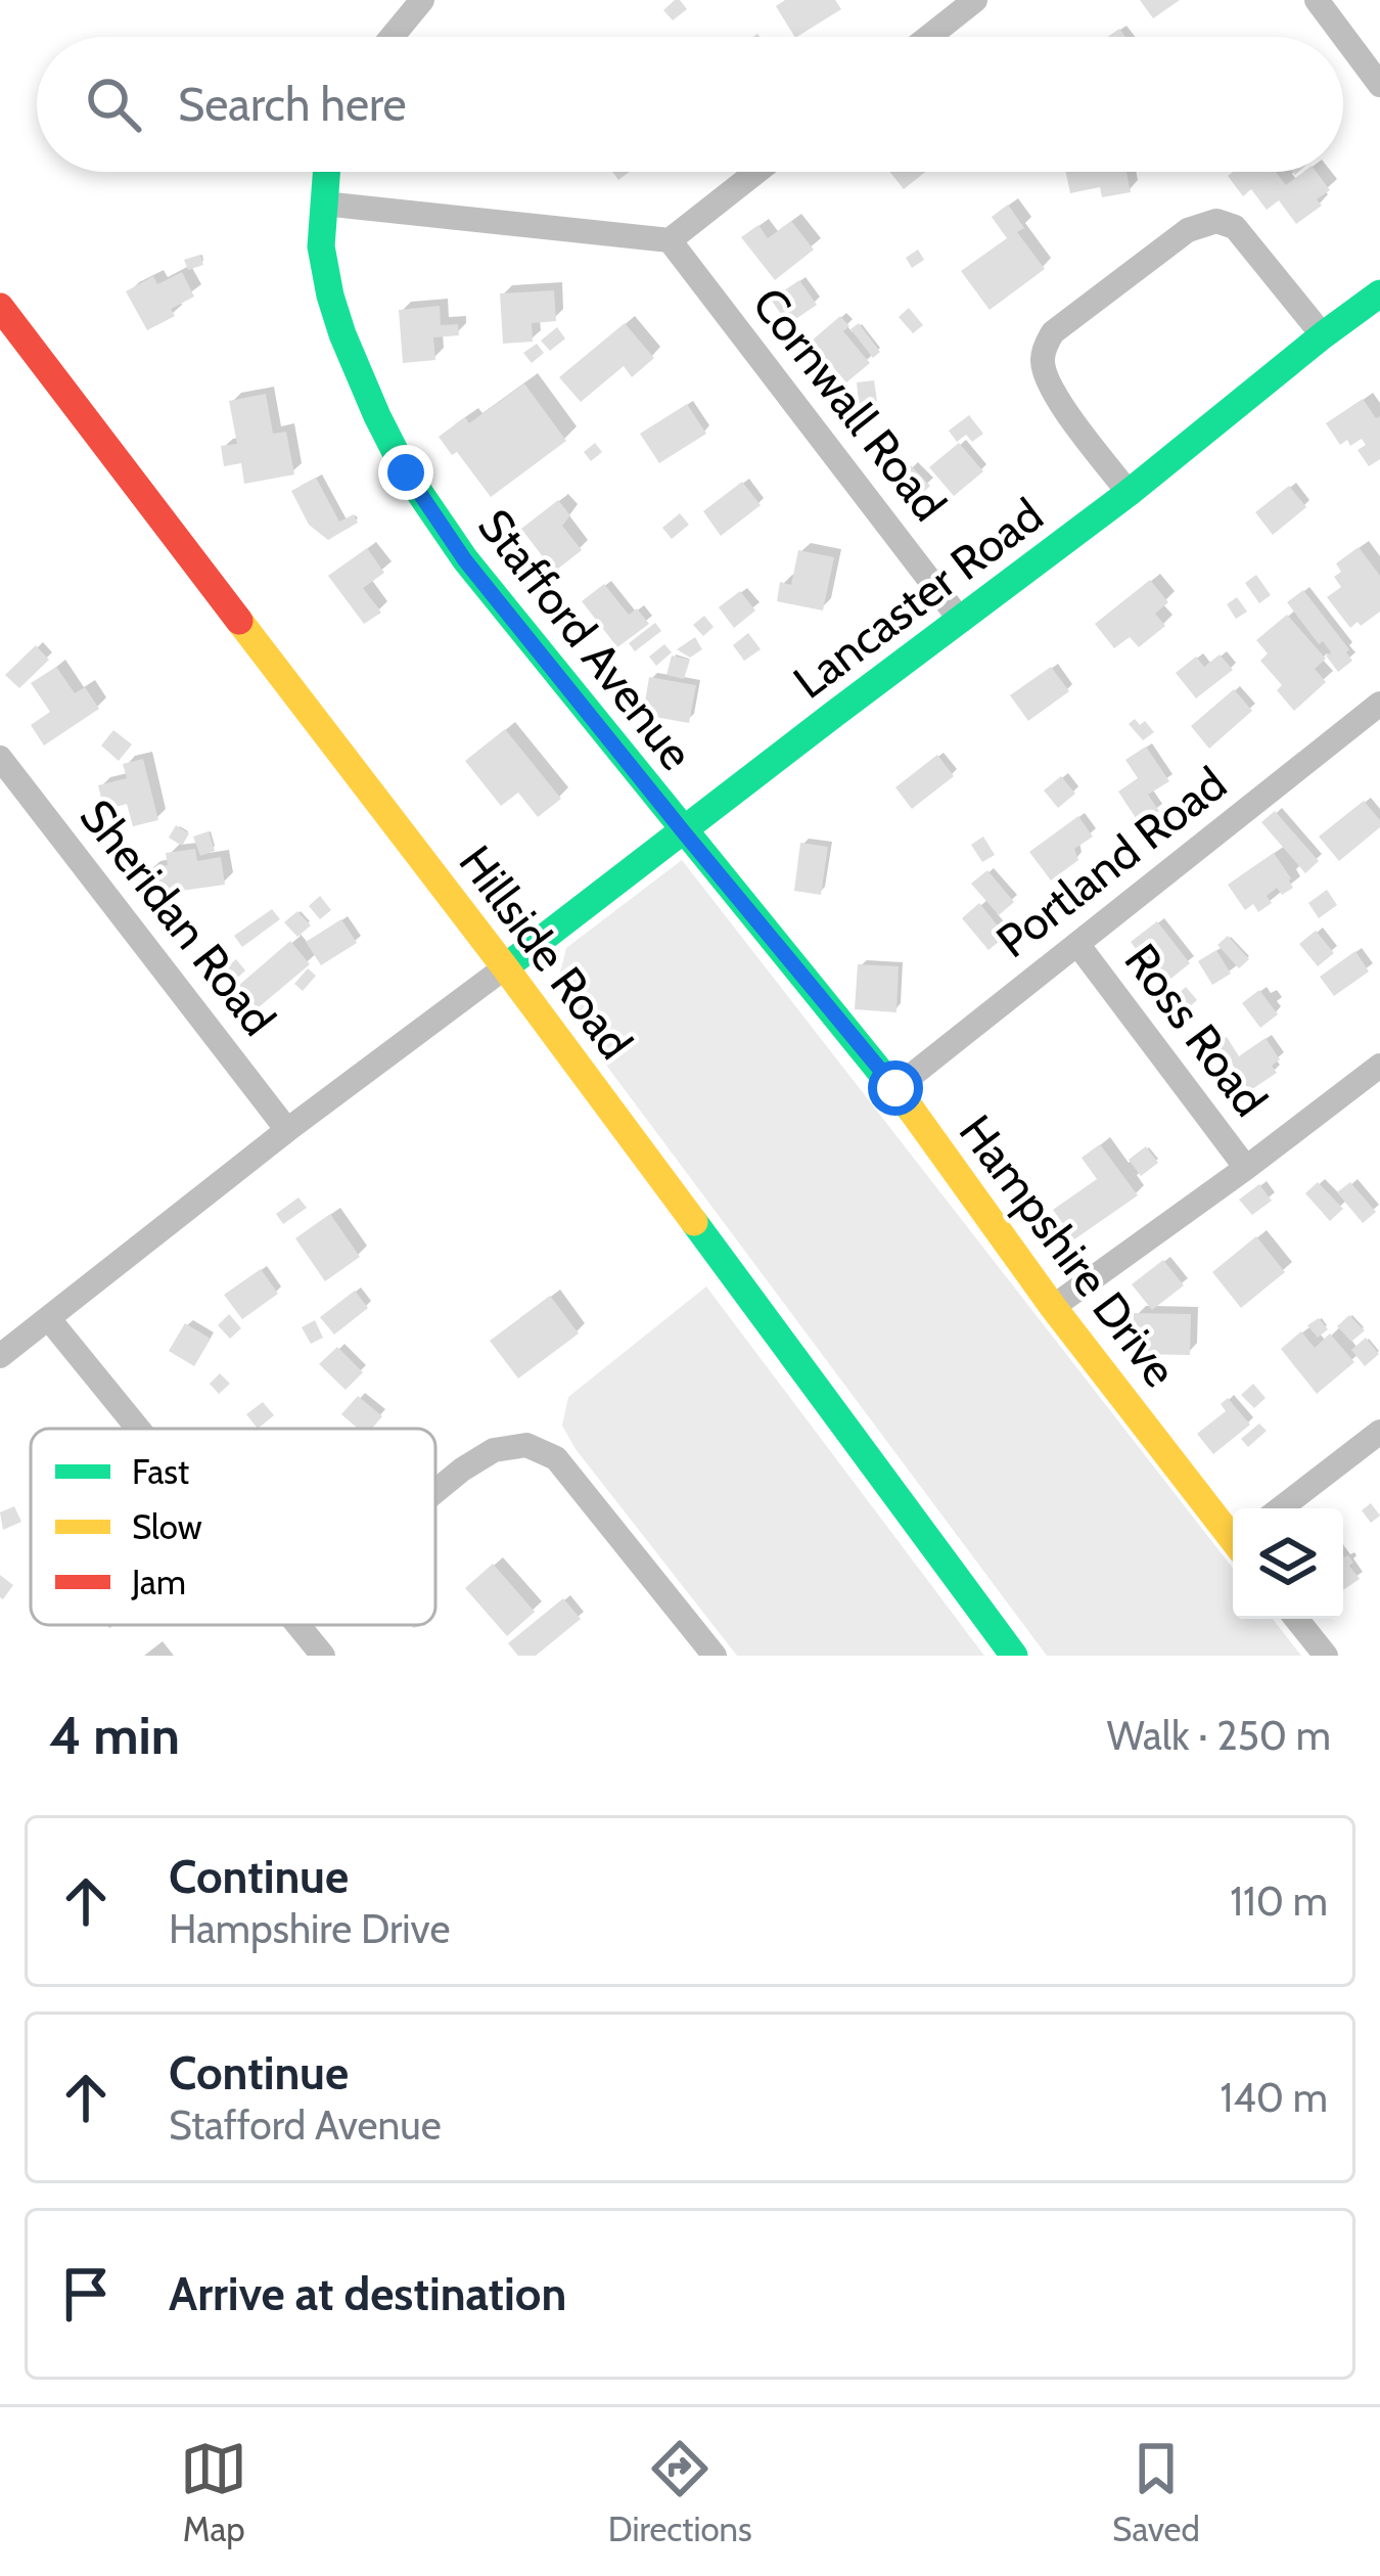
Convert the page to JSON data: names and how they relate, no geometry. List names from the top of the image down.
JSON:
{
  "streets": {
    "street": [
      "Cornwall Road",
      "Lancaster Road",
      "Stafford Avenue",
      "Portland Road",
      "Sheridan Road",
      "Hillside Road",
      "Ross Road",
      "Hampshire Drive"
    ]
  },
  "crossings": [
    ["Cornwall Road", "Lancaster Road"],
    ["Lancaster Road", "Stafford Avenue"],
    ["Lancaster Road", "Hillside Road"],
    ["Lancaster Road", "Hampshire Drive"],
    ["Stafford Avenue", "Hampshire Drive"],
    ["Portland Road", "Ross Road"],
    ["Portland Road", "Hampshire Drive"]
  ],
  "legend": ["Fast", "Slow", "Jam"],
  "page": {
    "search": "Search here",
    "heading": ["4 min", "Walk · 250 m"],
    "list": [
      ["Continue", "Hampshire Drive", "110 m"],
      ["Continue", "Stafford Avenue", "140 m"],
      "Arrive at destination"
    ],
    "nav": ["Map", "Directions", "Saved"]
  }
}
